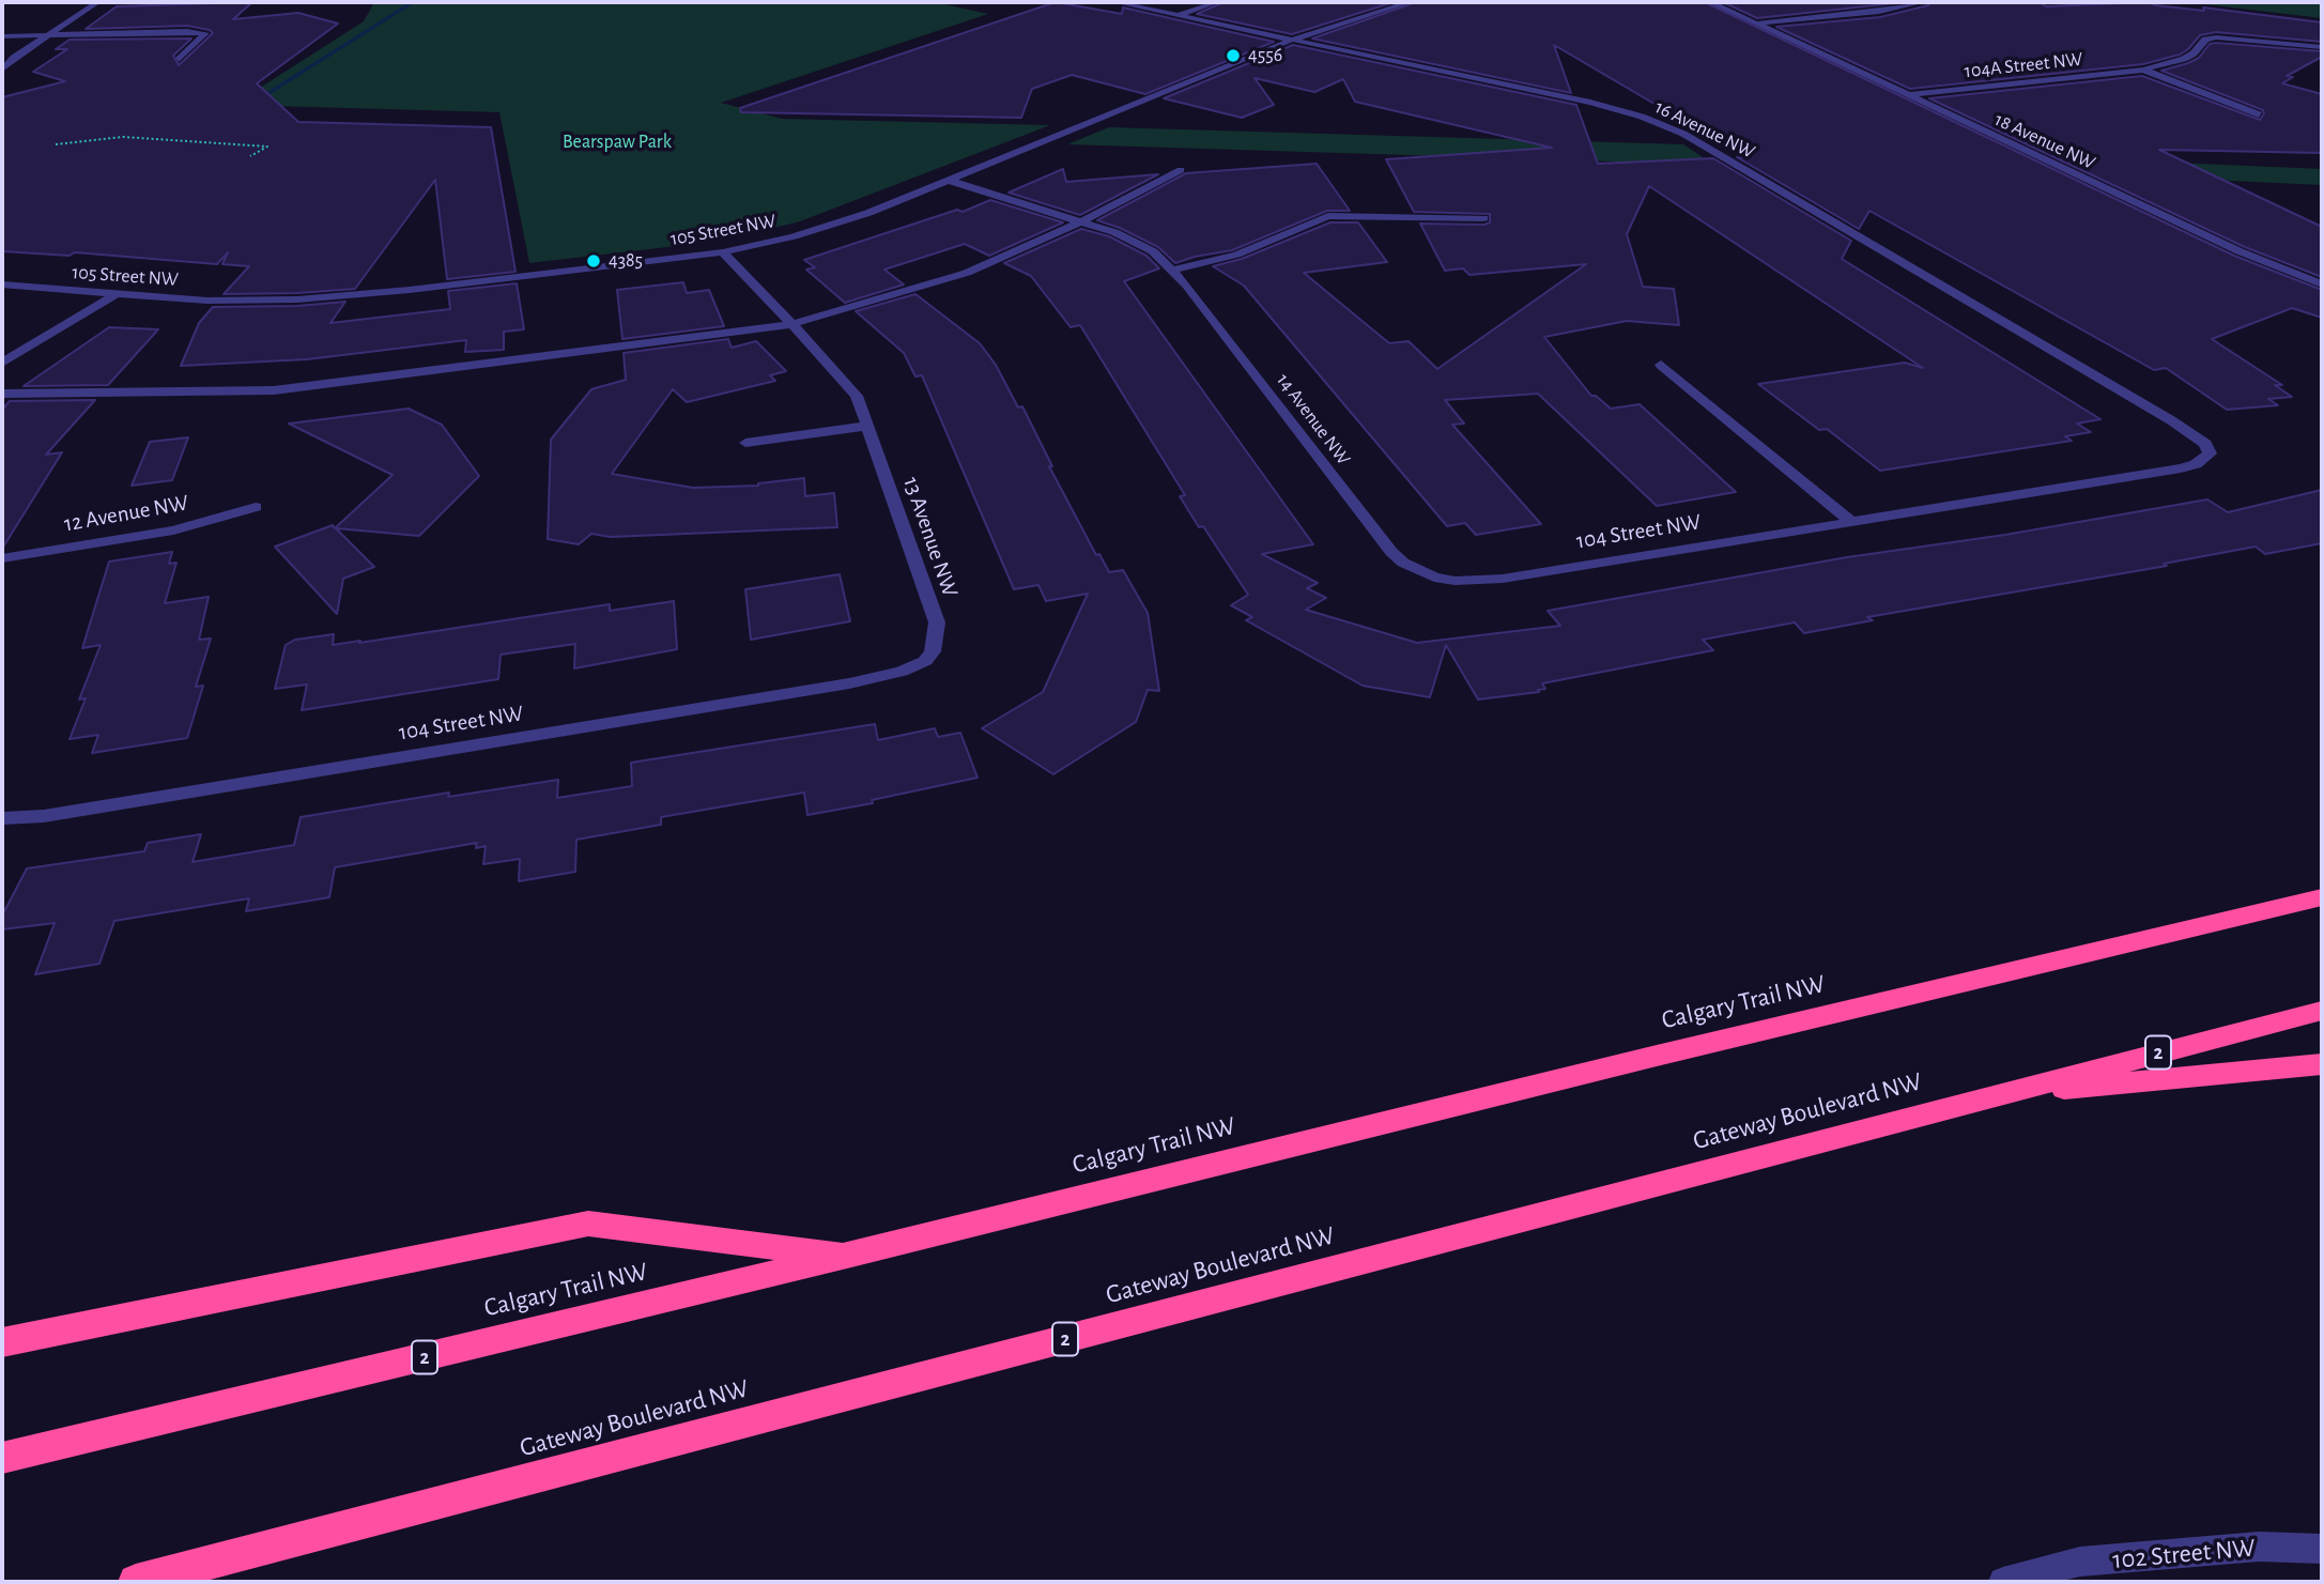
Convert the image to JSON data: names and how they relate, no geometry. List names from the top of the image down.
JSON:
{
  "streets": {
    "highway": ["Calgary Trail NW", "2", "Gateway Boulevard NW"],
    "street": [
      "104A Street NW",
      "16 Avenue NW",
      "18 Avenue NW",
      "105 Street NW",
      "14 Avenue NW",
      "12 Avenue NW",
      "104 Street NW",
      "13 Avenue NW",
      "102 Street NW"
    ]
  },
  "crossings": [
    ["104A Street NW", "18 Avenue NW"],
    ["16 Avenue NW", "105 Street NW"],
    ["16 Avenue NW", "104 Street NW"],
    ["105 Street NW", "14 Avenue NW"],
    ["105 Street NW", "13 Avenue NW"],
    ["14 Avenue NW", "104 Street NW"],
    ["104 Street NW", "13 Avenue NW"]
  ],
  "parks": ["Bearspaw Park"],
  "places": ["4556", "4385"]
}
